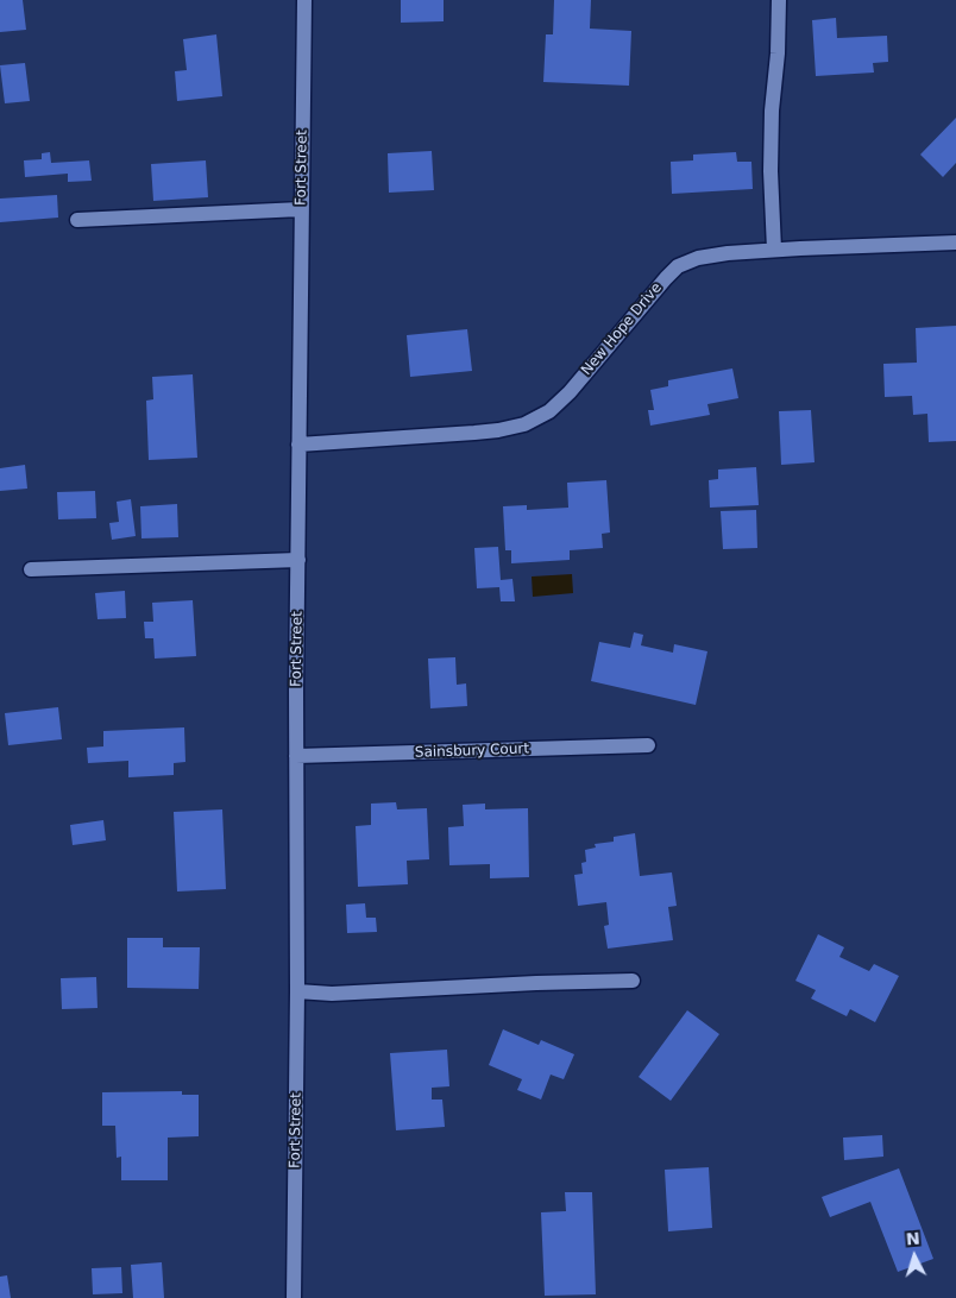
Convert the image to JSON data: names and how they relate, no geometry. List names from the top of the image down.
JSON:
{
  "streets": {
    "street": ["Fort Street", "New Hope Drive", "Sainsbury Court"]
  },
  "crossings": [
    ["Fort Street", "New Hope Drive"],
    ["Fort Street", "Sainsbury Court"]
  ],
  "north": "top"
}
